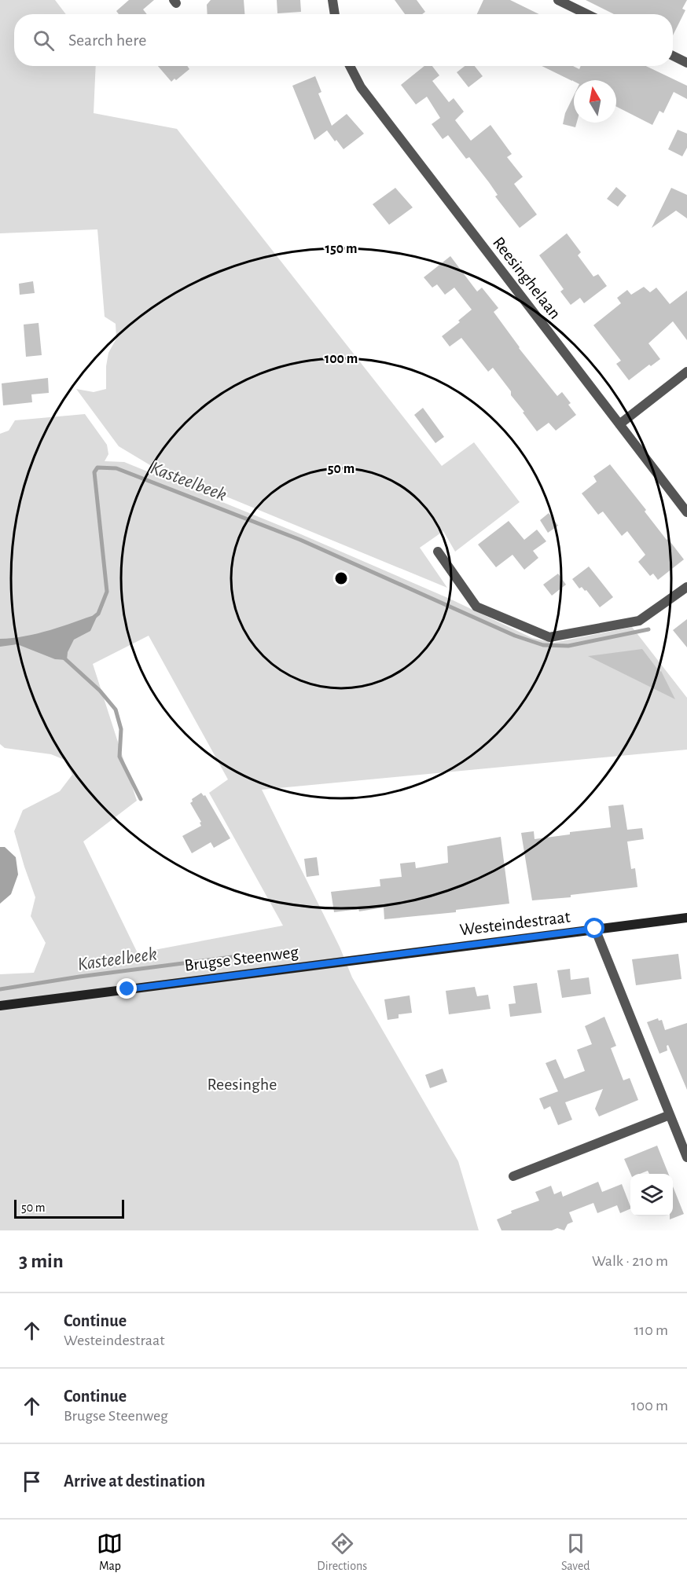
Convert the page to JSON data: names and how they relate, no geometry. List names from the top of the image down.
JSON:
{
  "streets": {
    "street": ["Reesinghelaan", "Westeindestraat", "Brugse Steenweg"]
  },
  "crossings": [
    ["Westeindestraat", "Brugse Steenweg"]
  ],
  "water": ["Kasteelbeek"],
  "parks": ["Reesinghe"],
  "scale_bar": "50 m",
  "north": "top",
  "page": {
    "search": "Search here",
    "scale": "50 m",
    "heading": ["3 min", "Walk · 210 m"],
    "list": [
      ["Continue", "Westeindestraat", "110 m"],
      ["Continue", "Brugse Steenweg", "100 m"],
      "Arrive at destination"
    ],
    "nav": ["Map", "Directions", "Saved"]
  },
  "rings": ["150 m", "100 m", "50 m"]
}
